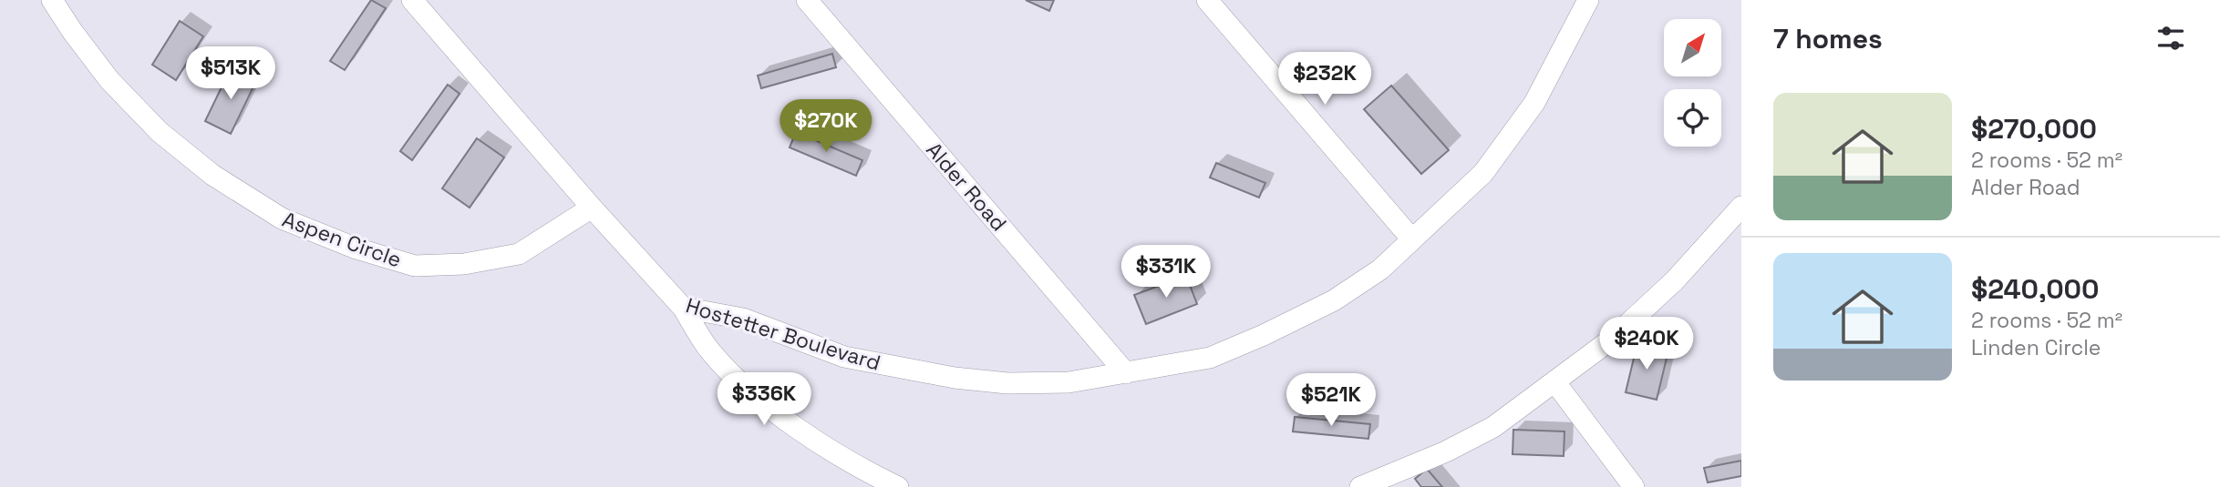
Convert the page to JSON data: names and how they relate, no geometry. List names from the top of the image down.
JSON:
{
  "streets": {
    "street": ["Alder Road", "Aspen Circle", "Hostetter Boulevard"]
  },
  "crossings": [
    ["Alder Road", "Hostetter Boulevard"],
    ["Aspen Circle", "Hostetter Boulevard"]
  ],
  "north": "top right",
  "page": {
    "heading": "7 homes",
    "price": [
      "$513K",
      "$232K",
      "$270K",
      "$331K",
      "$240K",
      "$336K",
      "$521K"
    ],
    "list": [
      {
        "name": "$270,000",
        "note": "2 rooms · 52 m² · Alder Road"
      },
      {
        "name": "$240,000",
        "note": "2 rooms · 52 m² · Linden Circle"
      }
    ]
  }
}
